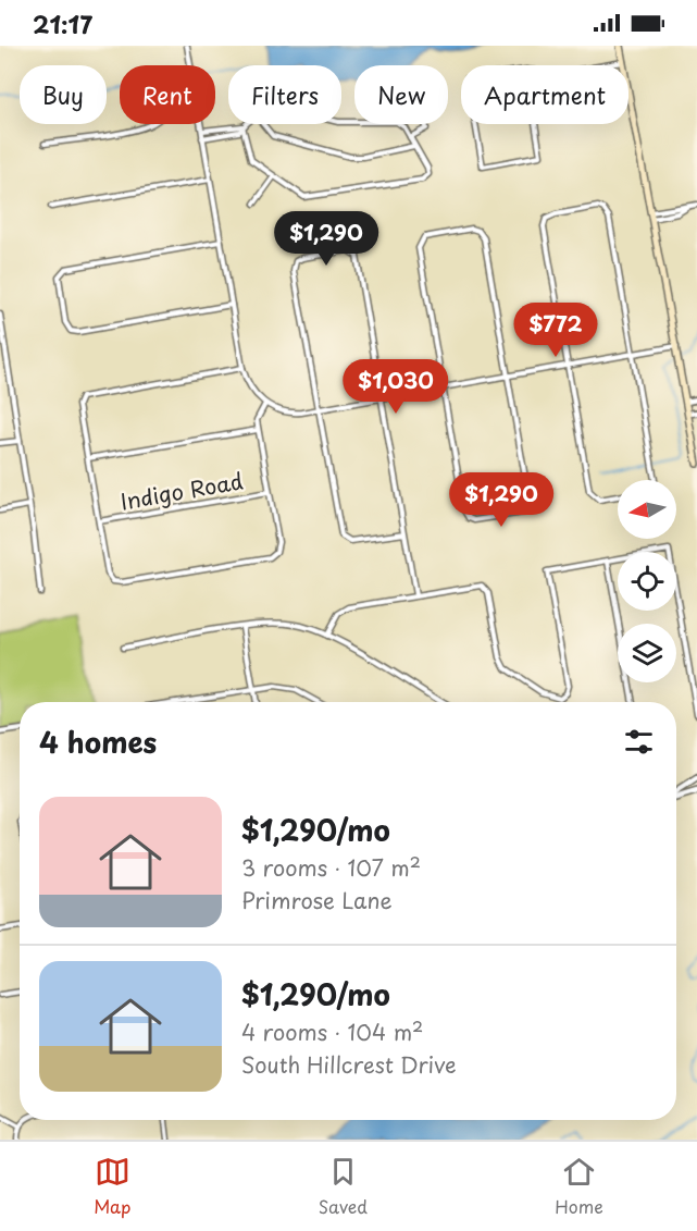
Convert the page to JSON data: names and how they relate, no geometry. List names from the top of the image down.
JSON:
{
  "streets": {
    "street": ["Indigo Road"]
  },
  "north": "left",
  "page": {
    "status": "21:17",
    "chip": [
      "Buy",
      "Rent",
      "Filters",
      "New",
      "Apartment"
    ],
    "price": [
      "$1,290",
      "$772",
      "$1,030",
      "$1,290"
    ],
    "heading": "4 homes",
    "list": [
      {
        "name": "$1,290/mo",
        "note": "3 rooms · 107 m² · Primrose Lane"
      },
      {
        "name": "$1,290/mo",
        "note": "4 rooms · 104 m² · South Hillcrest Drive"
      }
    ],
    "tabs": ["Map", "Saved", "Home"]
  }
}
